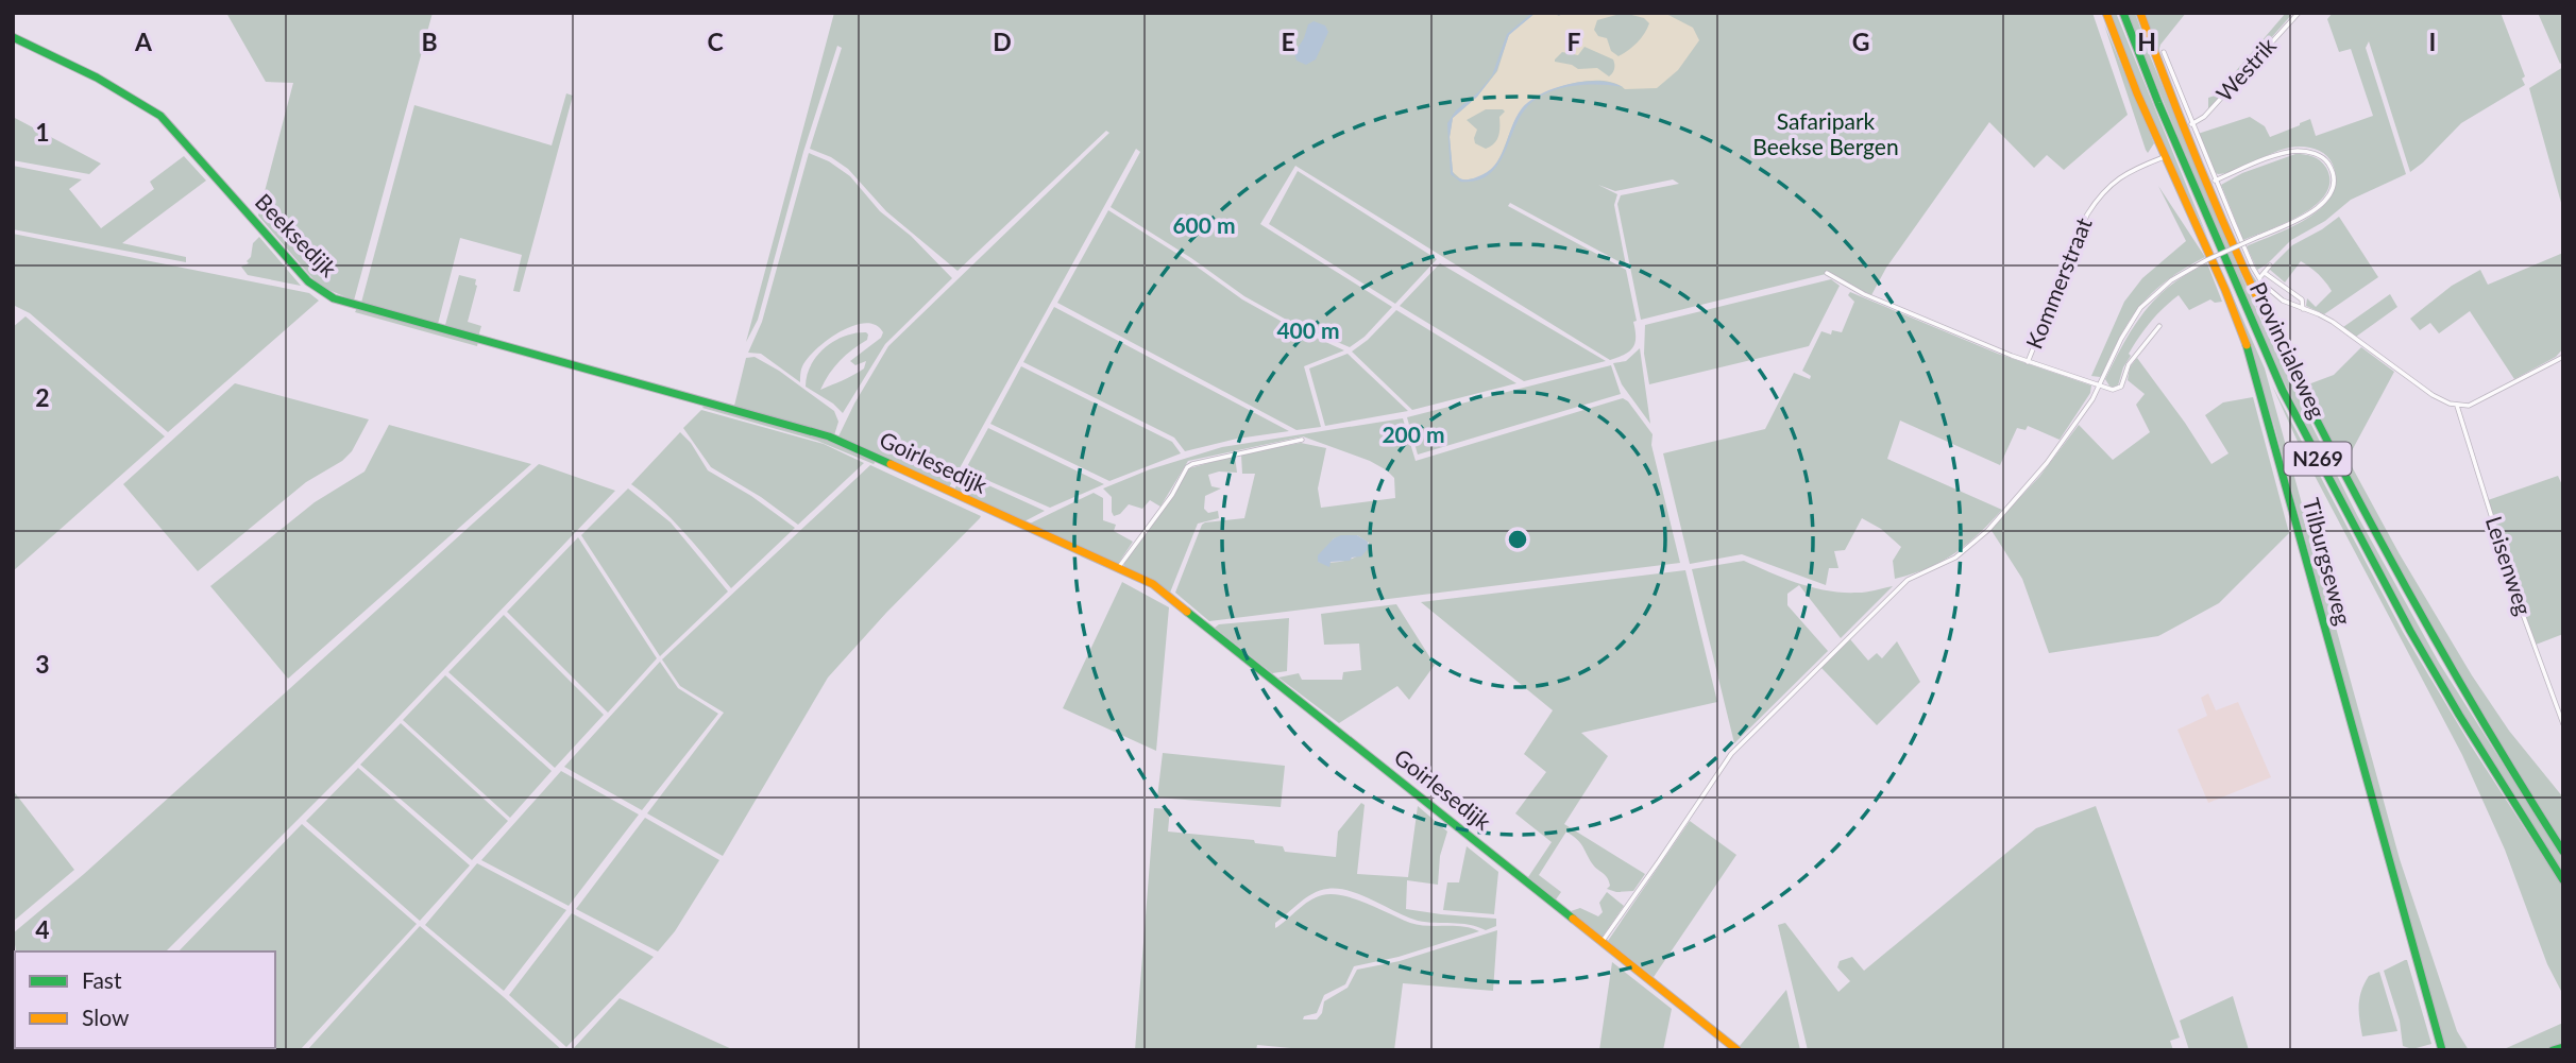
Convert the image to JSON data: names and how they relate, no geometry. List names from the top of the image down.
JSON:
{
  "streets": {
    "main road": [
      "Beeksedijk",
      "Provincialeweg",
      "N269",
      "Goirlesedijk",
      "Tilburgseweg"
    ],
    "street": ["Westrik", "Kommerstraat", "Leisenweg"]
  },
  "crossings": [
    ["Beeksedijk", "Goirlesedijk"],
    ["Kommerstraat", "Tilburgseweg"]
  ],
  "parks": ["Safaripark Beekse Bergen"],
  "legend": ["Fast", "Slow"],
  "grid": {
    "columns": [
      "A",
      "B",
      "C",
      "D",
      "E",
      "F",
      "G",
      "H",
      "I"
    ],
    "rows": [
      "1",
      "2",
      "3",
      "4"
    ]
  },
  "rings": ["600 m", "400 m", "200 m"]
}
